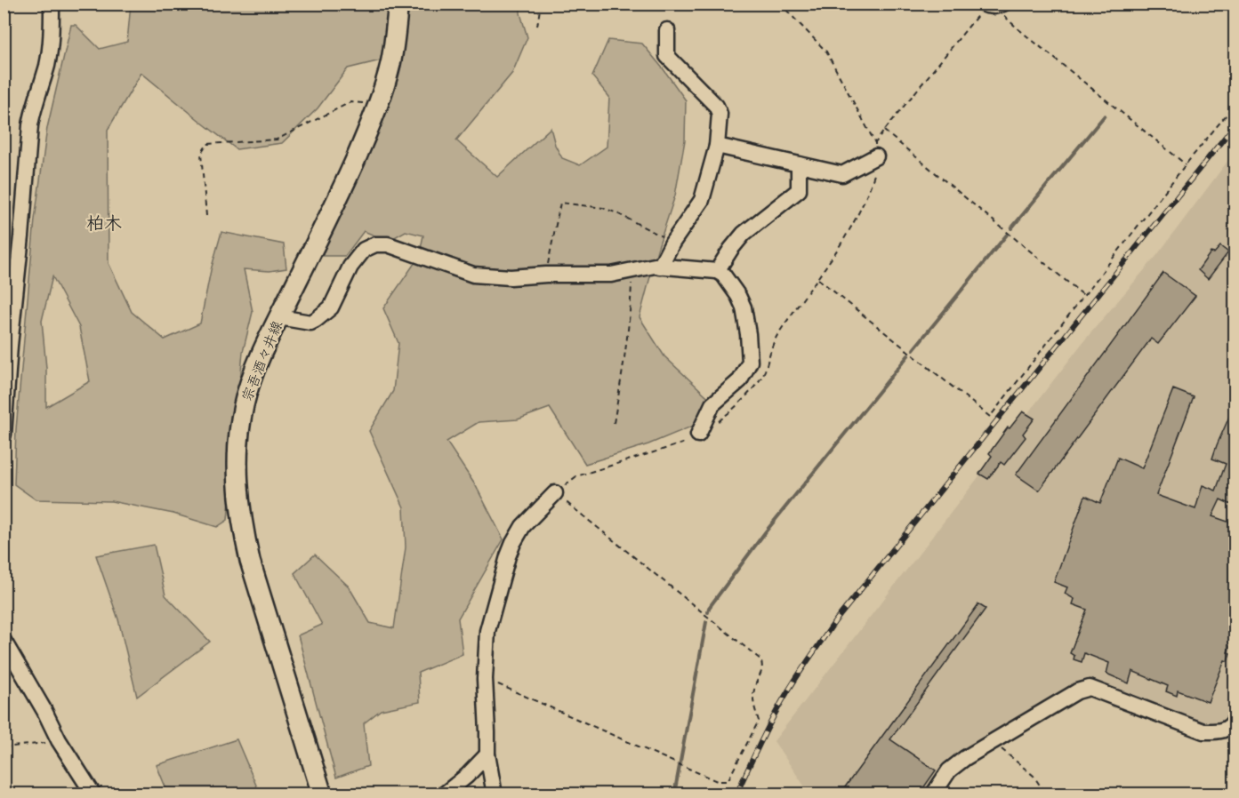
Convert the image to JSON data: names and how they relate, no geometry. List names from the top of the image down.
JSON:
{
  "streets": {
    "main road": ["宗吾酒々井線"]
  },
  "districts": ["柏木"]
}
